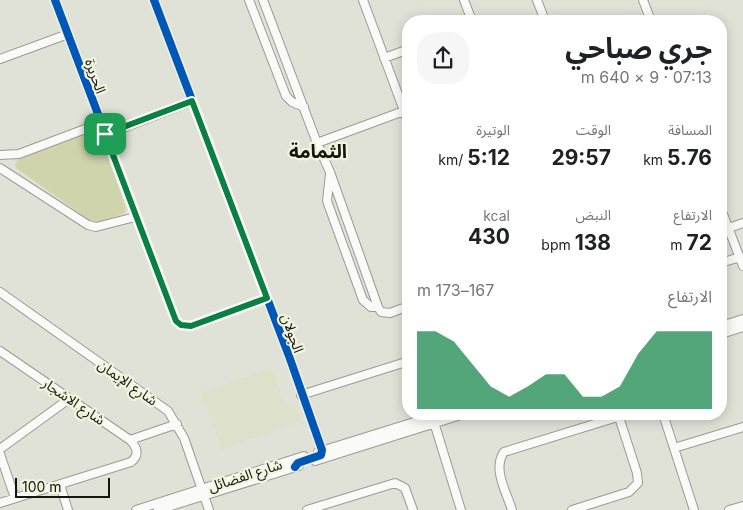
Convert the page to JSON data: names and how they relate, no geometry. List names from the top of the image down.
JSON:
{
  "streets": {
    "street": [
      "الحريرة",
      "الجولان",
      "شارع الإيمان",
      "شارع الاشجار",
      "شارع الفضائل"
    ]
  },
  "crossings": [
    ["الحريرة", "الجولان"],
    ["الجولان", "شارع الفضائل"],
    ["شارع الإيمان", "شارع الفضائل"]
  ],
  "districts": ["الثمامة"],
  "scale_bar": "100 m",
  "page": {
    "heading": ["جري صباحي", "07:13 · 9 × 640 m"],
    "stats": [
      ["المسافة", "5.76 km"],
      ["الوقت", "29:57"],
      ["الوتيرة", "5:12 /km"],
      ["الارتفاع", "72 m"],
      ["النبض", "138 bpm"],
      ["kcal", "430"]
    ],
    "chart": ["الارتفاع", "167–173 m"],
    "scale": "100 m"
  }
}
